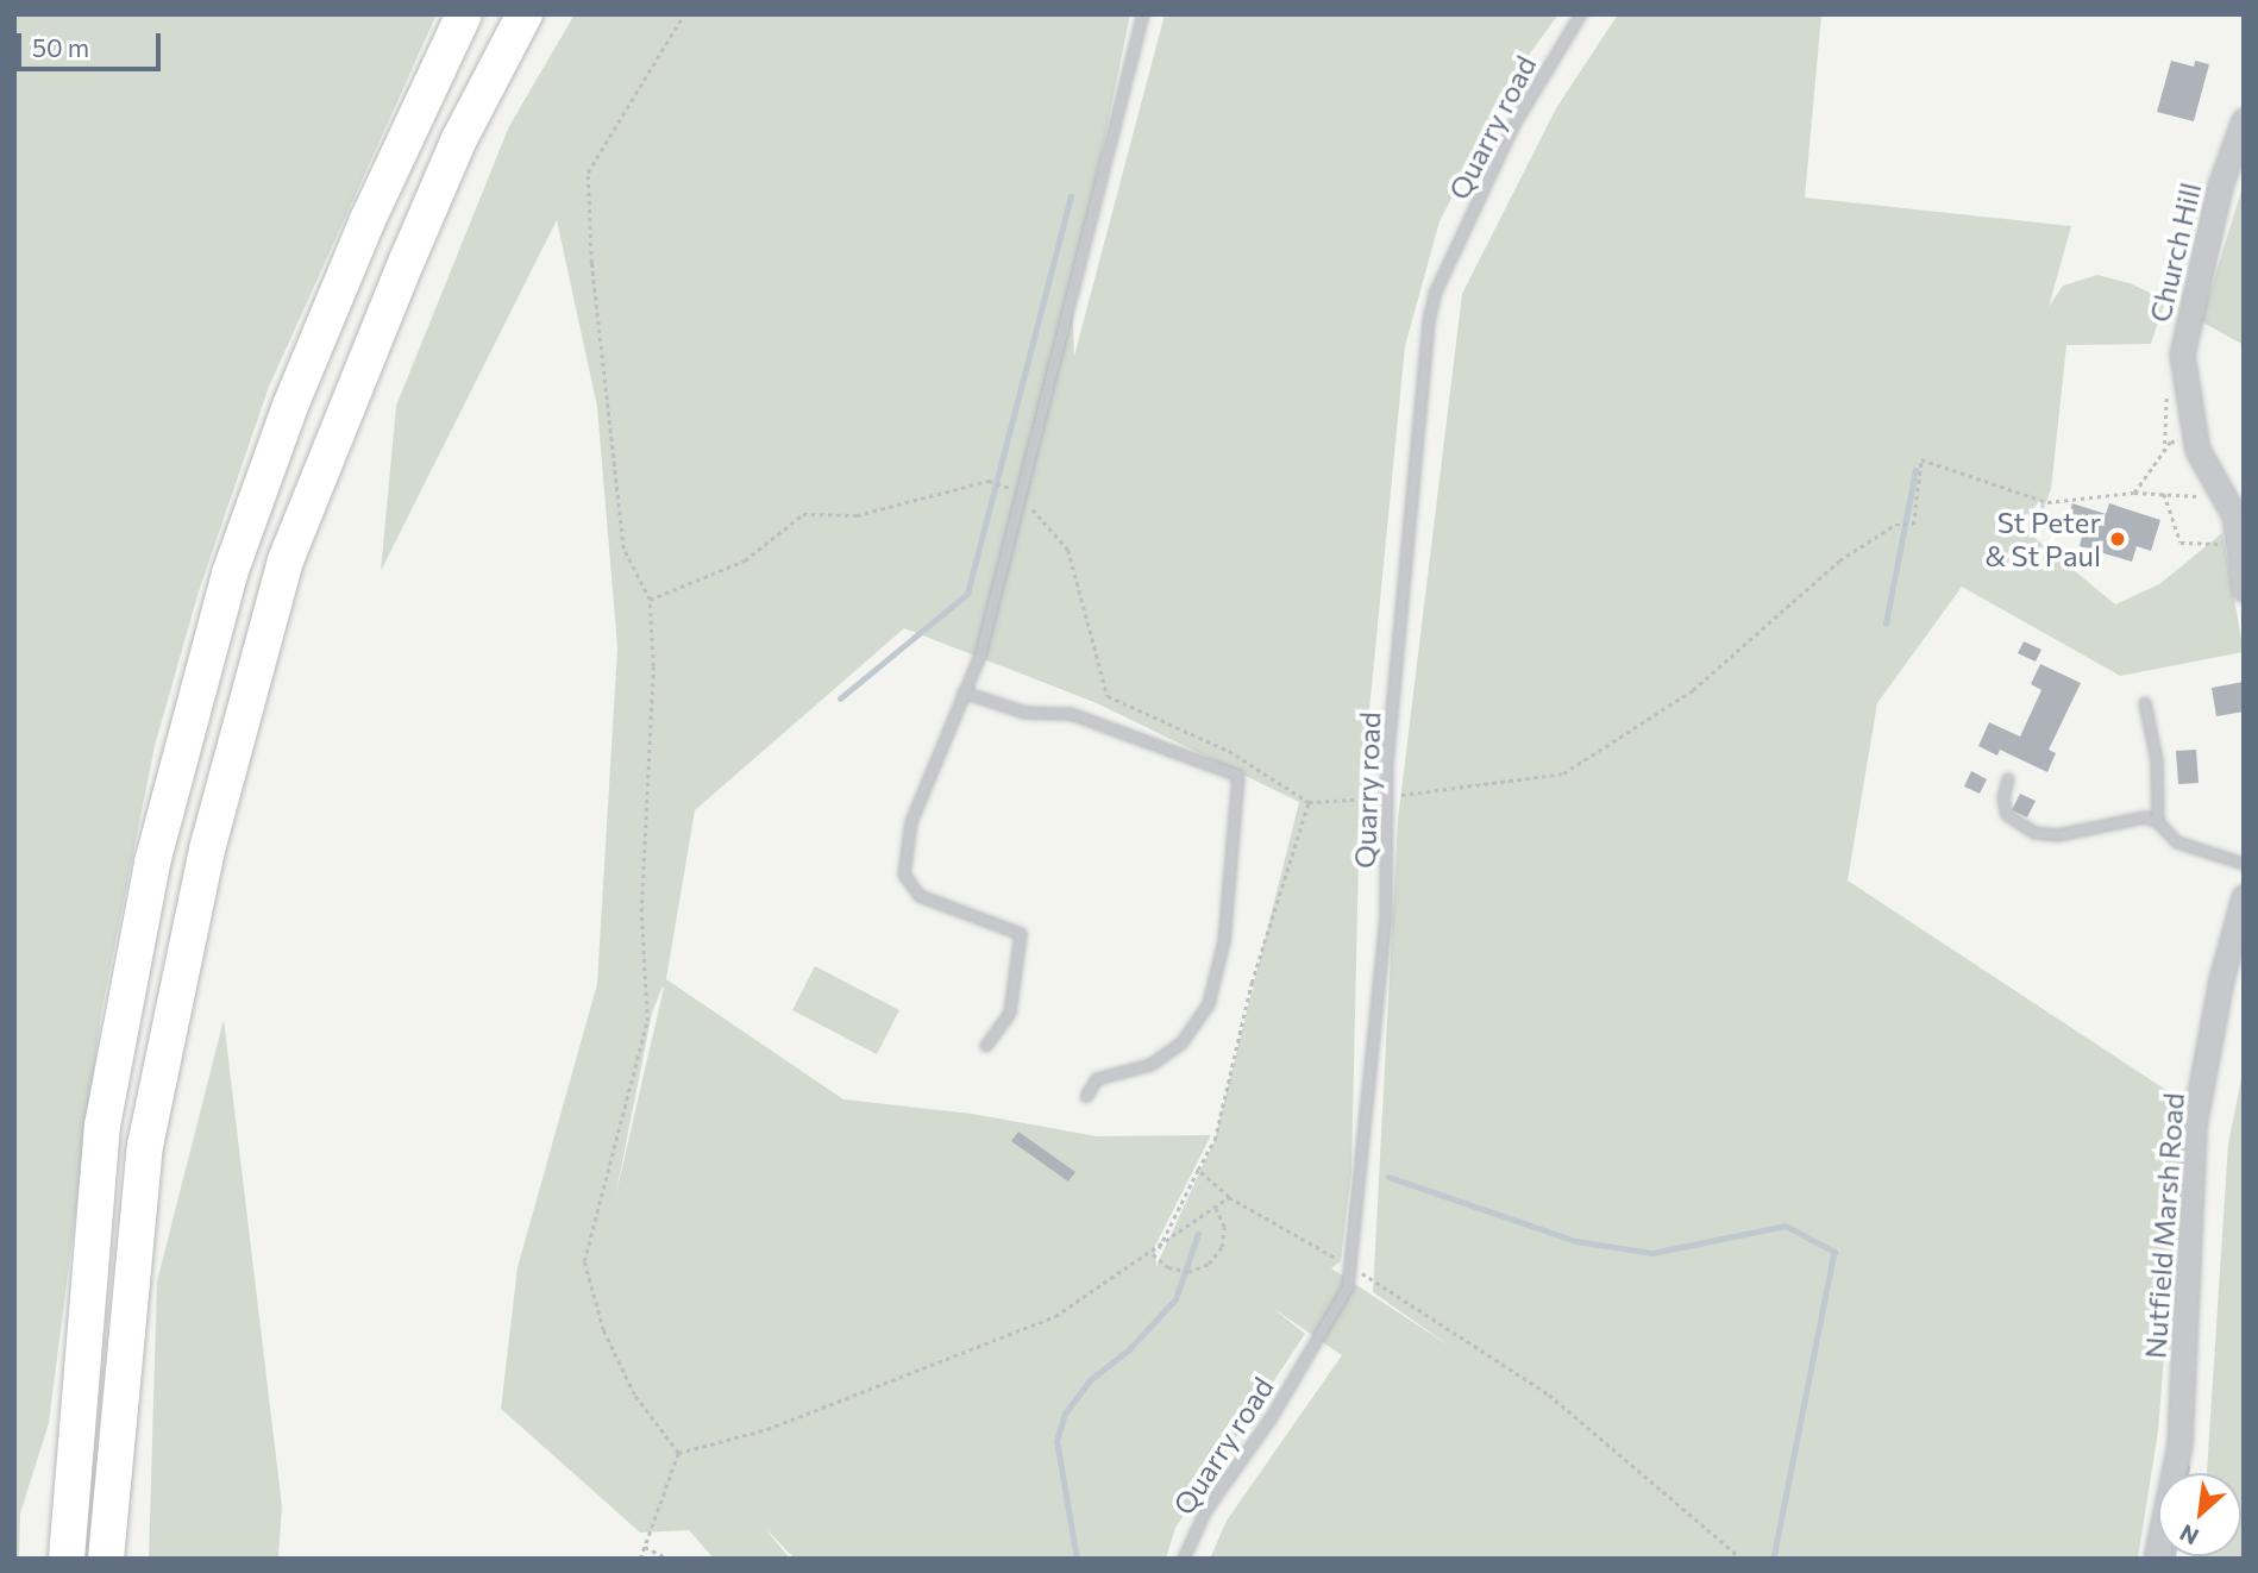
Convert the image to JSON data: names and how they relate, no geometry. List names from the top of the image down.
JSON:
{
  "streets": {
    "street": ["Church Hill", "Nutfield Marsh Road"],
    "lane": ["Quarry road"]
  },
  "places": ["St Peter & St Paul"],
  "scale_bar": "50 m",
  "north": "bottom left"
}
